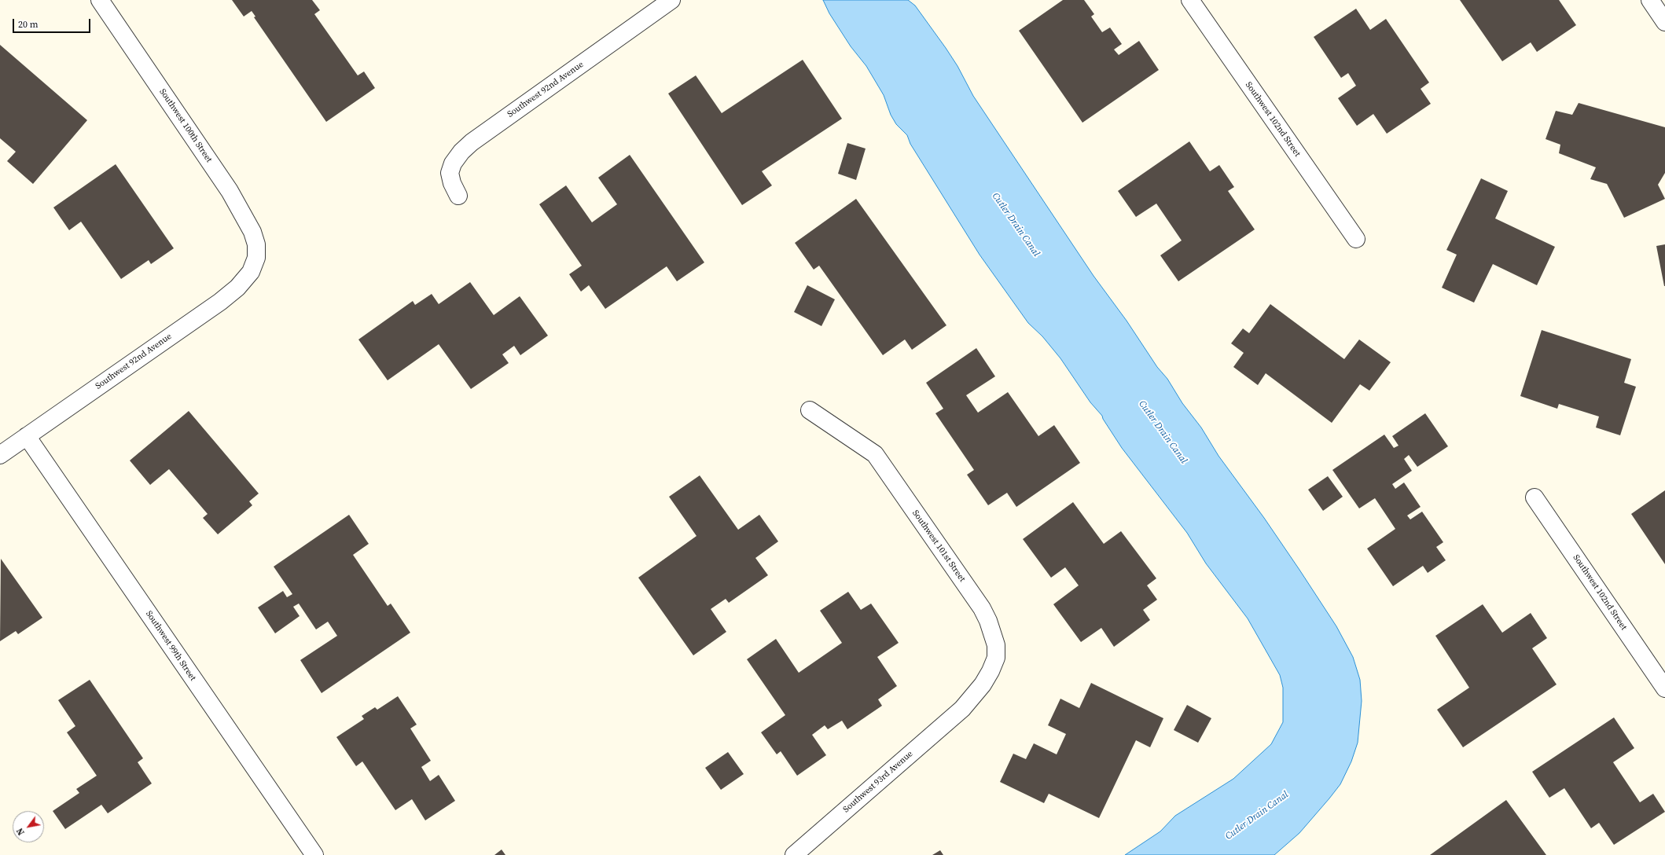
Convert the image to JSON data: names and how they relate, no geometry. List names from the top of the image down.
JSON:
{
  "streets": {
    "street": [
      "Southwest 92nd Avenue",
      "Southwest 102nd Street",
      "Southwest 100th Street",
      "Southwest 101st Street",
      "Southwest 99th Street",
      "Southwest 93rd Avenue"
    ]
  },
  "crossings": [
    ["Southwest 92nd Avenue", "Southwest 100th Street"],
    ["Southwest 92nd Avenue", "Southwest 99th Street"],
    ["Southwest 101st Street", "Southwest 93rd Avenue"]
  ],
  "water": ["Cutler Drain Canal"],
  "scale_bar": "20 m",
  "north": "bottom left"
}
